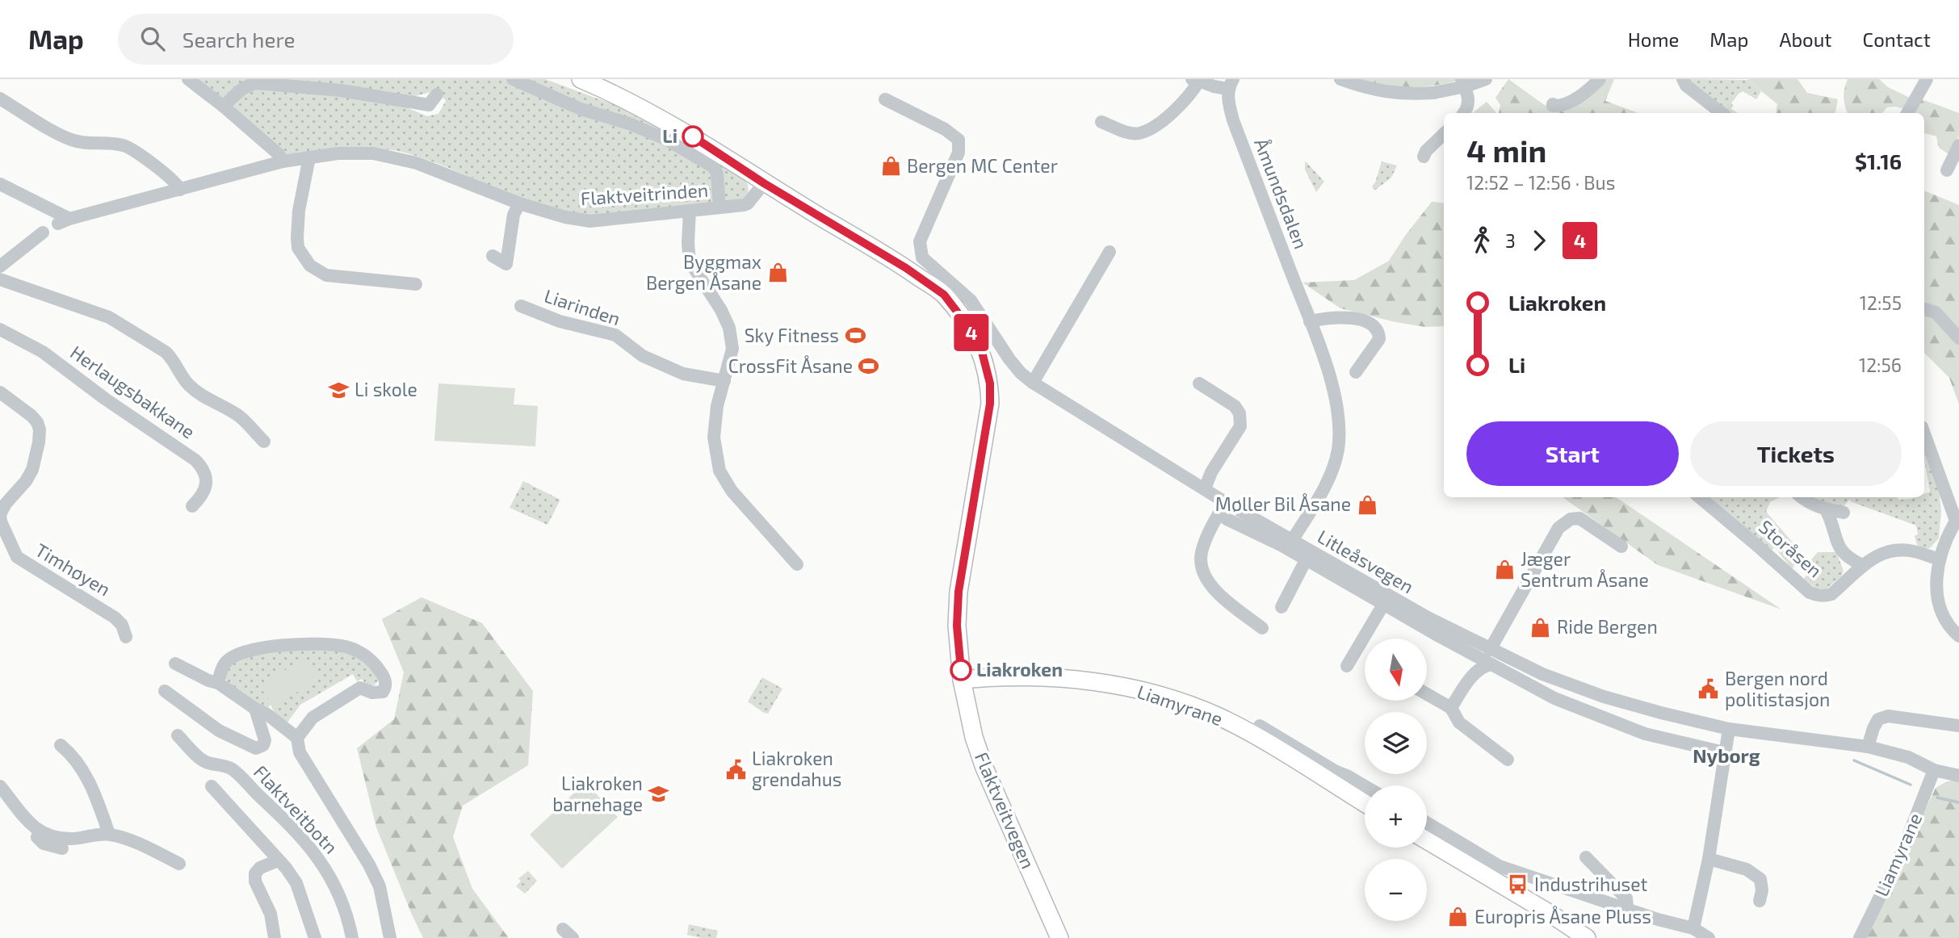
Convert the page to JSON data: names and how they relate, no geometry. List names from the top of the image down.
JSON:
{
  "streets": {
    "main road": ["Liamyrane", "Flaktveitvegen"],
    "street": [
      "Åmundsdalen",
      "Flaktveitrinden",
      "Liarinden",
      "Herlaugsbakkane",
      "Storåsen",
      "Litleåsvegen",
      "Timhøyen",
      "Flaktveitbotn"
    ]
  },
  "crossings": [
    ["Åmundsdalen", "Litleåsvegen"],
    ["Flaktveitrinden", "Flaktveitvegen"],
    ["Litleåsvegen", "Liamyrane"],
    ["Liamyrane", "Flaktveitvegen"]
  ],
  "districts": ["Nyborg"],
  "places": {
    "other": ["Li", "Liakroken"],
    "shop": [
      "Bergen MC Center",
      "Byggmax Bergen Åsane",
      "Møller Bil Åsane",
      "Jæger Sentrum Åsane",
      "Ride Bergen",
      "Europris Åsane Pluss"
    ],
    "sports": ["Sky Fitness", "CrossFit Åsane"],
    "school or university": ["Li skole", "Liakroken barnehage"],
    "public building": ["Bergen nord politistasjon", "Liakroken grendahus"],
    "bus stop": ["Industrihuset"]
  },
  "lines": ["bus line 4"],
  "north": "bottom",
  "page": {
    "header": "Map",
    "search": "Search here",
    "nav": [
      "Home",
      "Map",
      "About",
      "Contact"
    ],
    "on_map": "4",
    "heading": ["4 min", "12:52 – 12:56 · Bus", "$1.16"],
    "legs": ["3", "4"],
    "list": [
      {
        "name": "Liakroken",
        "value": "12:55"
      },
      {
        "name": "Li",
        "value": "12:56"
      }
    ],
    "buttons": ["Start", "Tickets"],
    "map_buttons": ["+", "−"]
  }
}
